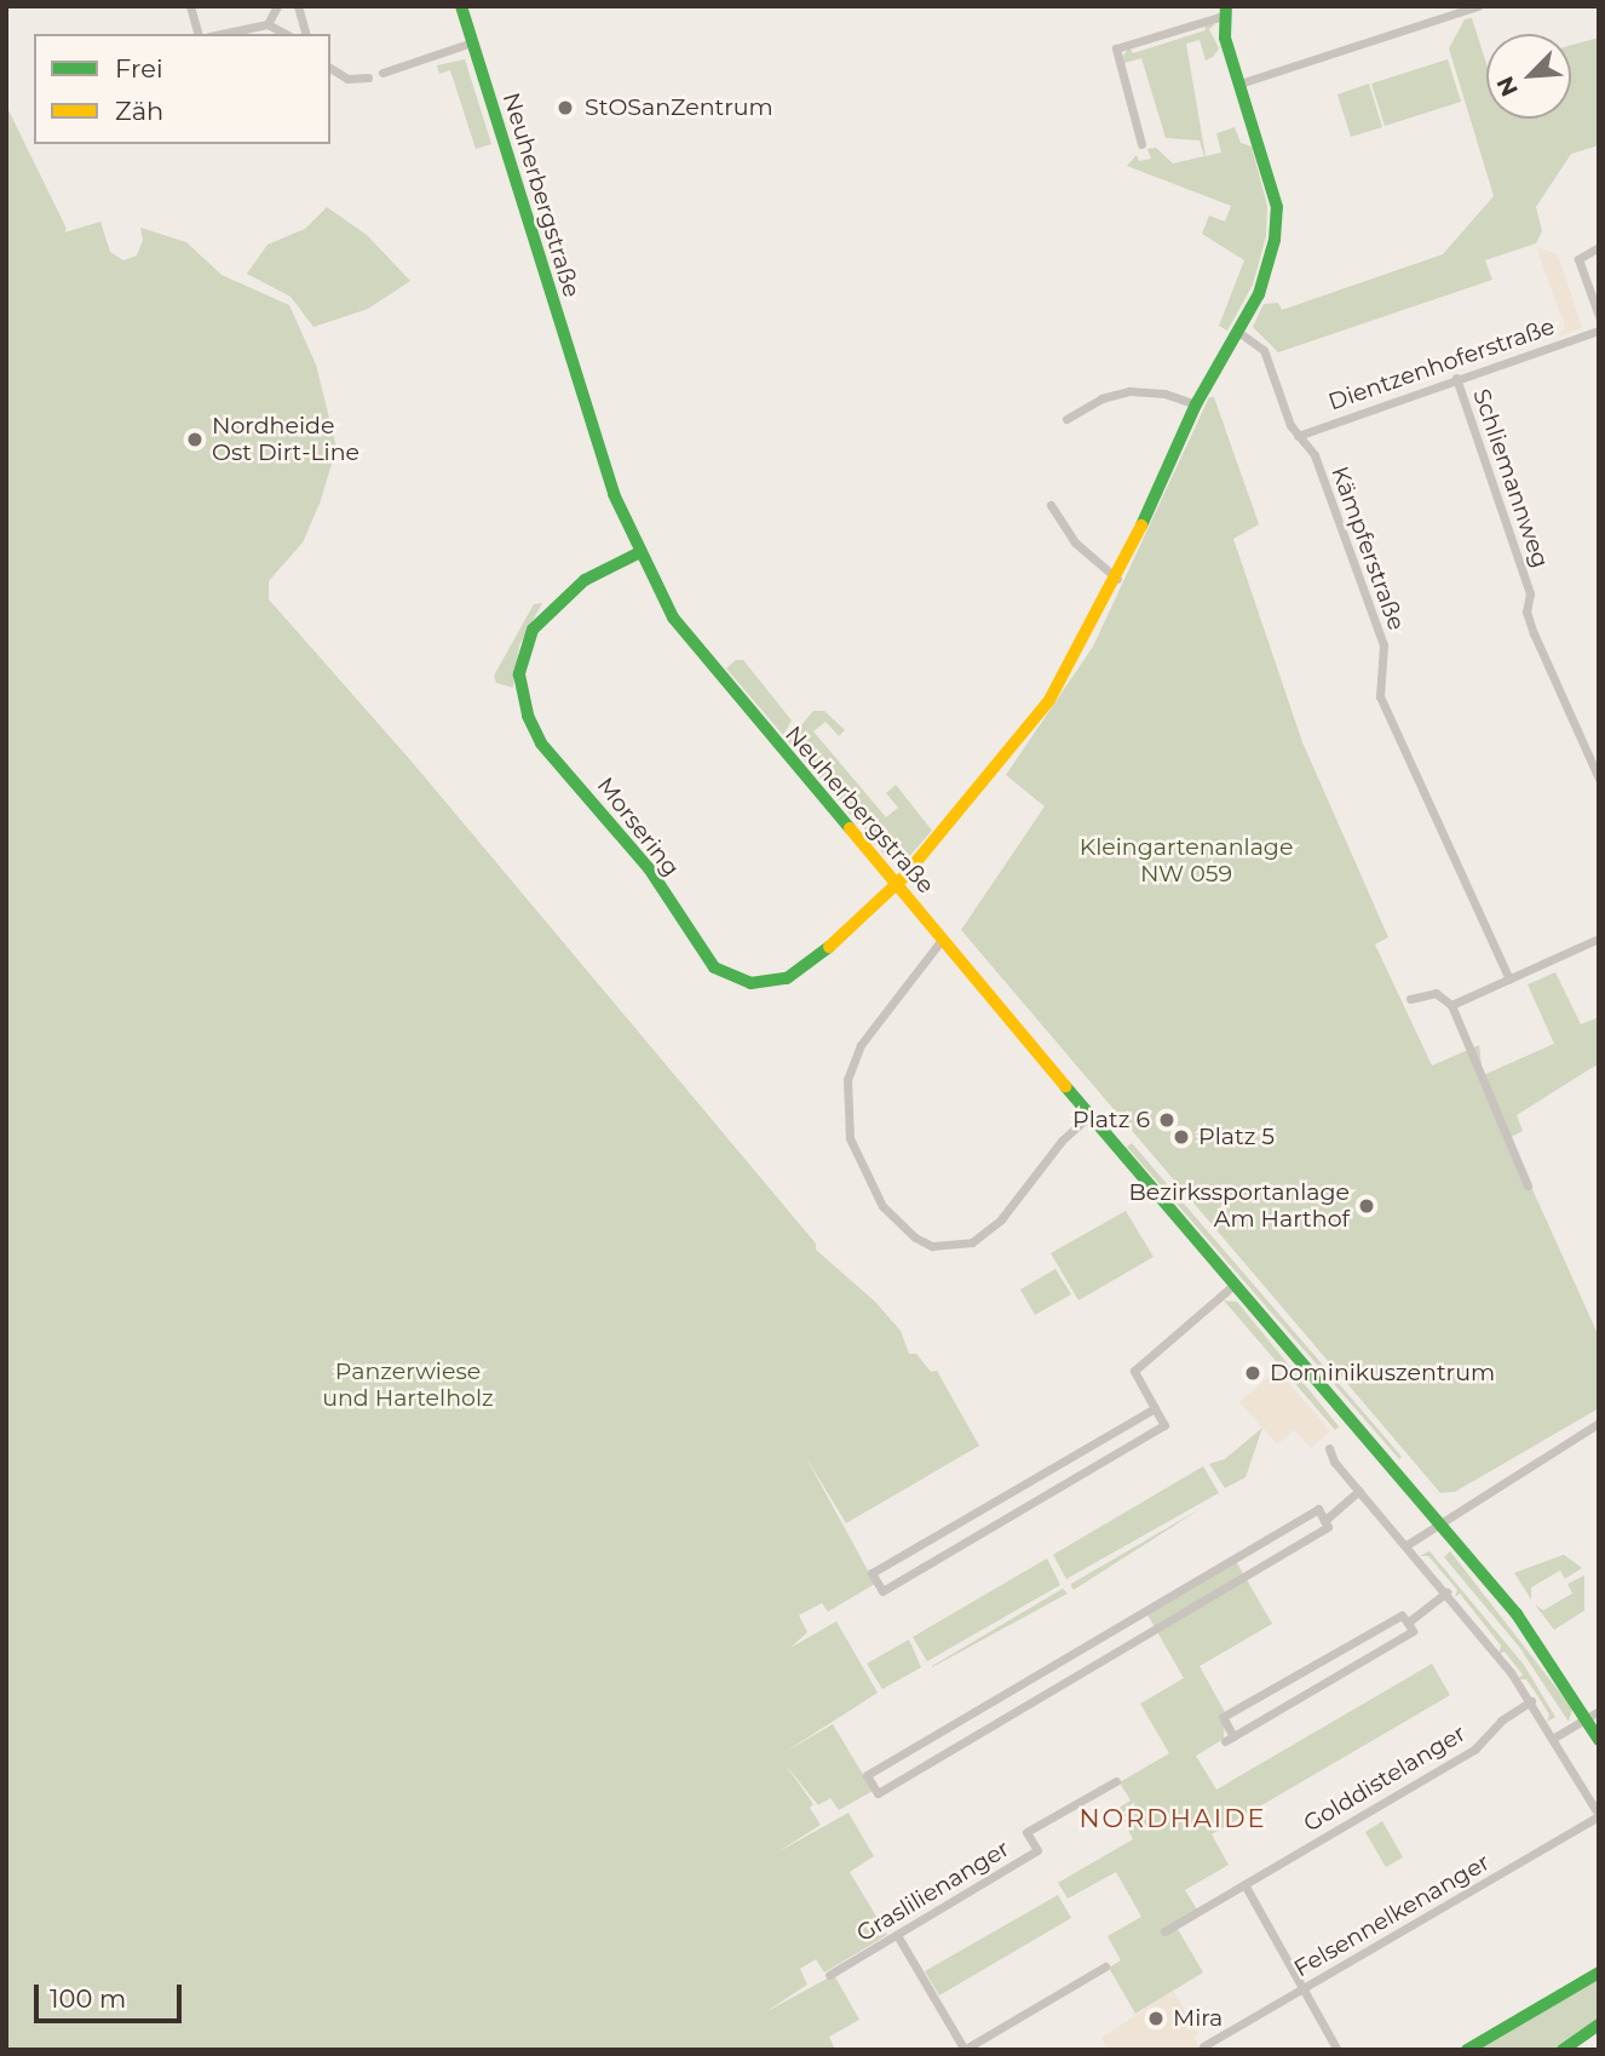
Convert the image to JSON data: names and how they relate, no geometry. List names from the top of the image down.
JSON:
{
  "streets": {
    "main road": ["Neuherbergstraße", "Morsering"],
    "street": [
      "Dientzenhoferstraße",
      "Schliemannweg",
      "Kämpferstraße",
      "Golddistelanger",
      "Graslilienanger",
      "Felsennelkenanger"
    ]
  },
  "crossings": [
    ["Neuherbergstraße", "Morsering"],
    ["Dientzenhoferstraße", "Schliemannweg"],
    ["Dientzenhoferstraße", "Kämpferstraße"],
    ["Kämpferstraße", "Morsering"]
  ],
  "districts": ["NORDHAIDE"],
  "parks": ["Kleingartenanlage NW 059", "Panzerwiese und Hartelholz"],
  "places": [
    "StOSanZentrum",
    "Nordheide Ost Dirt-Line",
    "Platz 6",
    "Platz 5",
    "Bezirkssportanlage Am Harthof",
    "Dominikuszentrum",
    "Mira"
  ],
  "legend": ["Frei", "Zäh"],
  "scale_bar": "100 m",
  "north": "bottom left"
}
